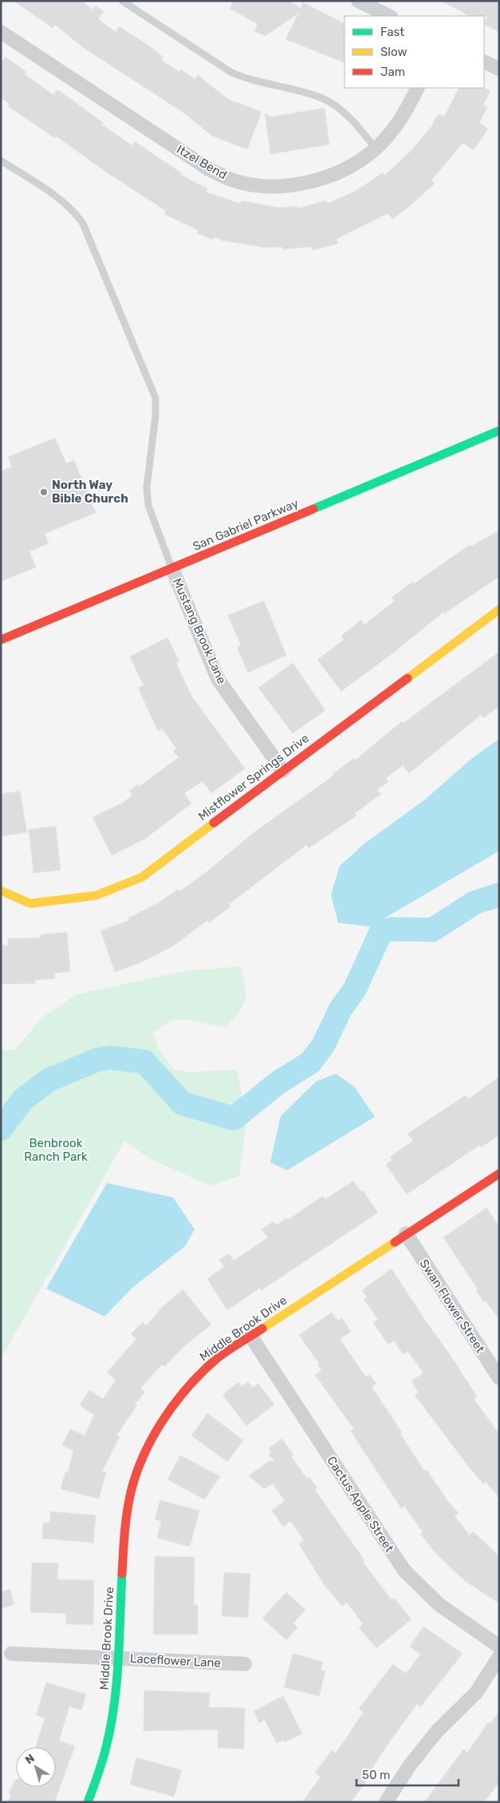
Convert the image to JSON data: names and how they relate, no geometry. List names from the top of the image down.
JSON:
{
  "streets": {
    "street": [
      "Itzel Bend",
      "San Gabriel Parkway",
      "Mustang Brook Lane",
      "Mistflower Springs Drive",
      "Swan Flower Street",
      "Middle Brook Drive",
      "Cactus Apple Street",
      "Laceflower Lane"
    ]
  },
  "crossings": [
    ["San Gabriel Parkway", "Mustang Brook Lane"],
    ["Mustang Brook Lane", "Mistflower Springs Drive"],
    ["Swan Flower Street", "Middle Brook Drive"],
    ["Middle Brook Drive", "Cactus Apple Street"],
    ["Middle Brook Drive", "Laceflower Lane"]
  ],
  "parks": ["Benbrook Ranch Park"],
  "places": ["North Way Bible Church"],
  "legend": ["Fast", "Slow", "Jam"],
  "scale_bar": "50 m",
  "north": "top left"
}
